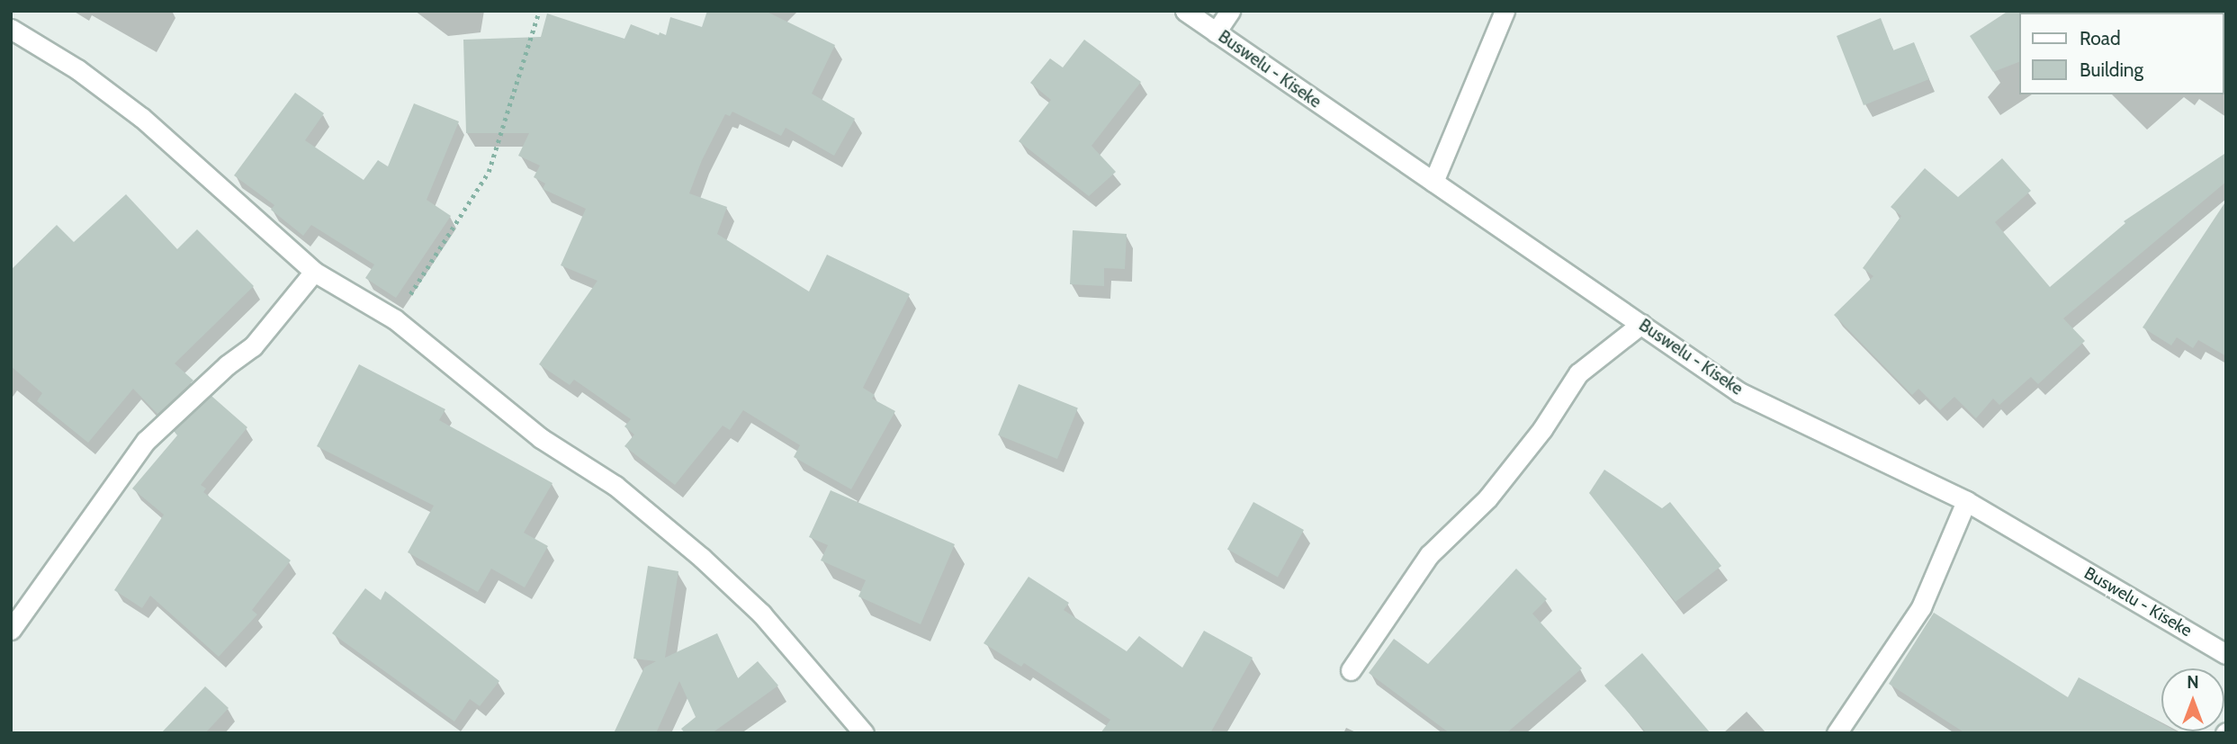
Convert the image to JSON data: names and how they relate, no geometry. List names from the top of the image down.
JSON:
{
  "streets": {
    "street": ["Buswelu - Kiseke"]
  },
  "legend": ["Road", "Building"],
  "north": "top"
}
